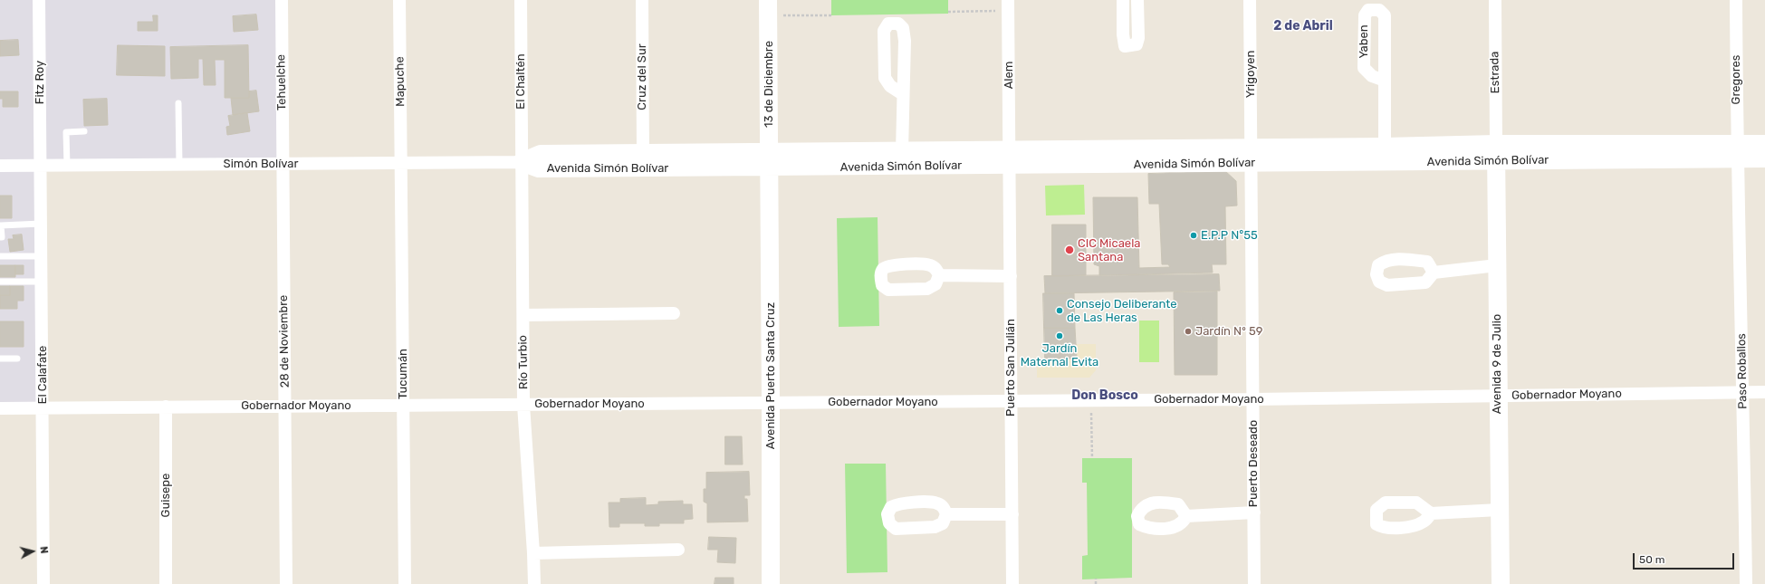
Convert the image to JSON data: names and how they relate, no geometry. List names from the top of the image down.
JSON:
{
  "streets": {
    "street": [
      "Yaben",
      "Estrada",
      "Yrigoyen",
      "Alem",
      "Cruz del Sur",
      "Gregores",
      "Mapuche",
      "El Chaltén",
      "Fitz Roy",
      "Tehuelche",
      "13 de Diciembre",
      "Avenida Simón Bolívar",
      "Simón Bolívar",
      "28 de Noviembre",
      "Río Turbio",
      "Avenida 9 de Julio",
      "Puerto San Julián",
      "Paso Roballos",
      "Tucumán",
      "El Calafate",
      "Avenida Puerto Santa Cruz",
      "Gobernador Moyano",
      "Puerto Deseado",
      "Guisepe"
    ]
  },
  "crossings": [
    ["Yaben", "Avenida Simón Bolívar"],
    ["Estrada", "Avenida Simón Bolívar"],
    ["Estrada", "Avenida 9 de Julio"],
    ["Yrigoyen", "Avenida Simón Bolívar"],
    ["Yrigoyen", "Puerto Deseado"],
    ["Alem", "Avenida Simón Bolívar"],
    ["Alem", "Puerto San Julián"],
    ["Cruz del Sur", "Avenida Simón Bolívar"],
    ["Gregores", "Avenida Simón Bolívar"],
    ["Gregores", "Paso Roballos"],
    ["Mapuche", "Simón Bolívar"],
    ["Mapuche", "Tucumán"],
    ["El Chaltén", "Avenida Simón Bolívar"],
    ["El Chaltén", "Simón Bolívar"],
    ["El Chaltén", "Río Turbio"],
    ["Fitz Roy", "Simón Bolívar"],
    ["Fitz Roy", "El Calafate"],
    ["Tehuelche", "Simón Bolívar"],
    ["Tehuelche", "28 de Noviembre"],
    ["13 de Diciembre", "Avenida Simón Bolívar"],
    ["13 de Diciembre", "Avenida Puerto Santa Cruz"],
    ["Avenida Simón Bolívar", "Simón Bolívar"],
    ["Avenida Simón Bolívar", "Río Turbio"],
    ["Avenida Simón Bolívar", "Avenida 9 de Julio"],
    ["Avenida Simón Bolívar", "Puerto San Julián"],
    ["Avenida Simón Bolívar", "Paso Roballos"],
    ["Avenida Simón Bolívar", "Avenida Puerto Santa Cruz"],
    ["Avenida Simón Bolívar", "Puerto Deseado"],
    ["Simón Bolívar", "28 de Noviembre"],
    ["Simón Bolívar", "Río Turbio"],
    ["Simón Bolívar", "Tucumán"],
    ["Simón Bolívar", "El Calafate"],
    ["28 de Noviembre", "Gobernador Moyano"],
    ["Río Turbio", "Gobernador Moyano"],
    ["Avenida 9 de Julio", "Gobernador Moyano"],
    ["Puerto San Julián", "Gobernador Moyano"],
    ["Paso Roballos", "Gobernador Moyano"],
    ["Tucumán", "Gobernador Moyano"],
    ["El Calafate", "Gobernador Moyano"],
    ["Avenida Puerto Santa Cruz", "Gobernador Moyano"],
    ["Gobernador Moyano", "Puerto Deseado"],
    ["Gobernador Moyano", "Guisepe"]
  ],
  "districts": ["2 de Abril", "Don Bosco"],
  "places": [
    "E.P.P N°55",
    "CIC Micaela Santana",
    "Consejo Deliberante de Las Heras",
    "Jardín Nº 59",
    "Jardín Maternal Evita"
  ],
  "scale_bar": "50 m",
  "north": "right"
}
